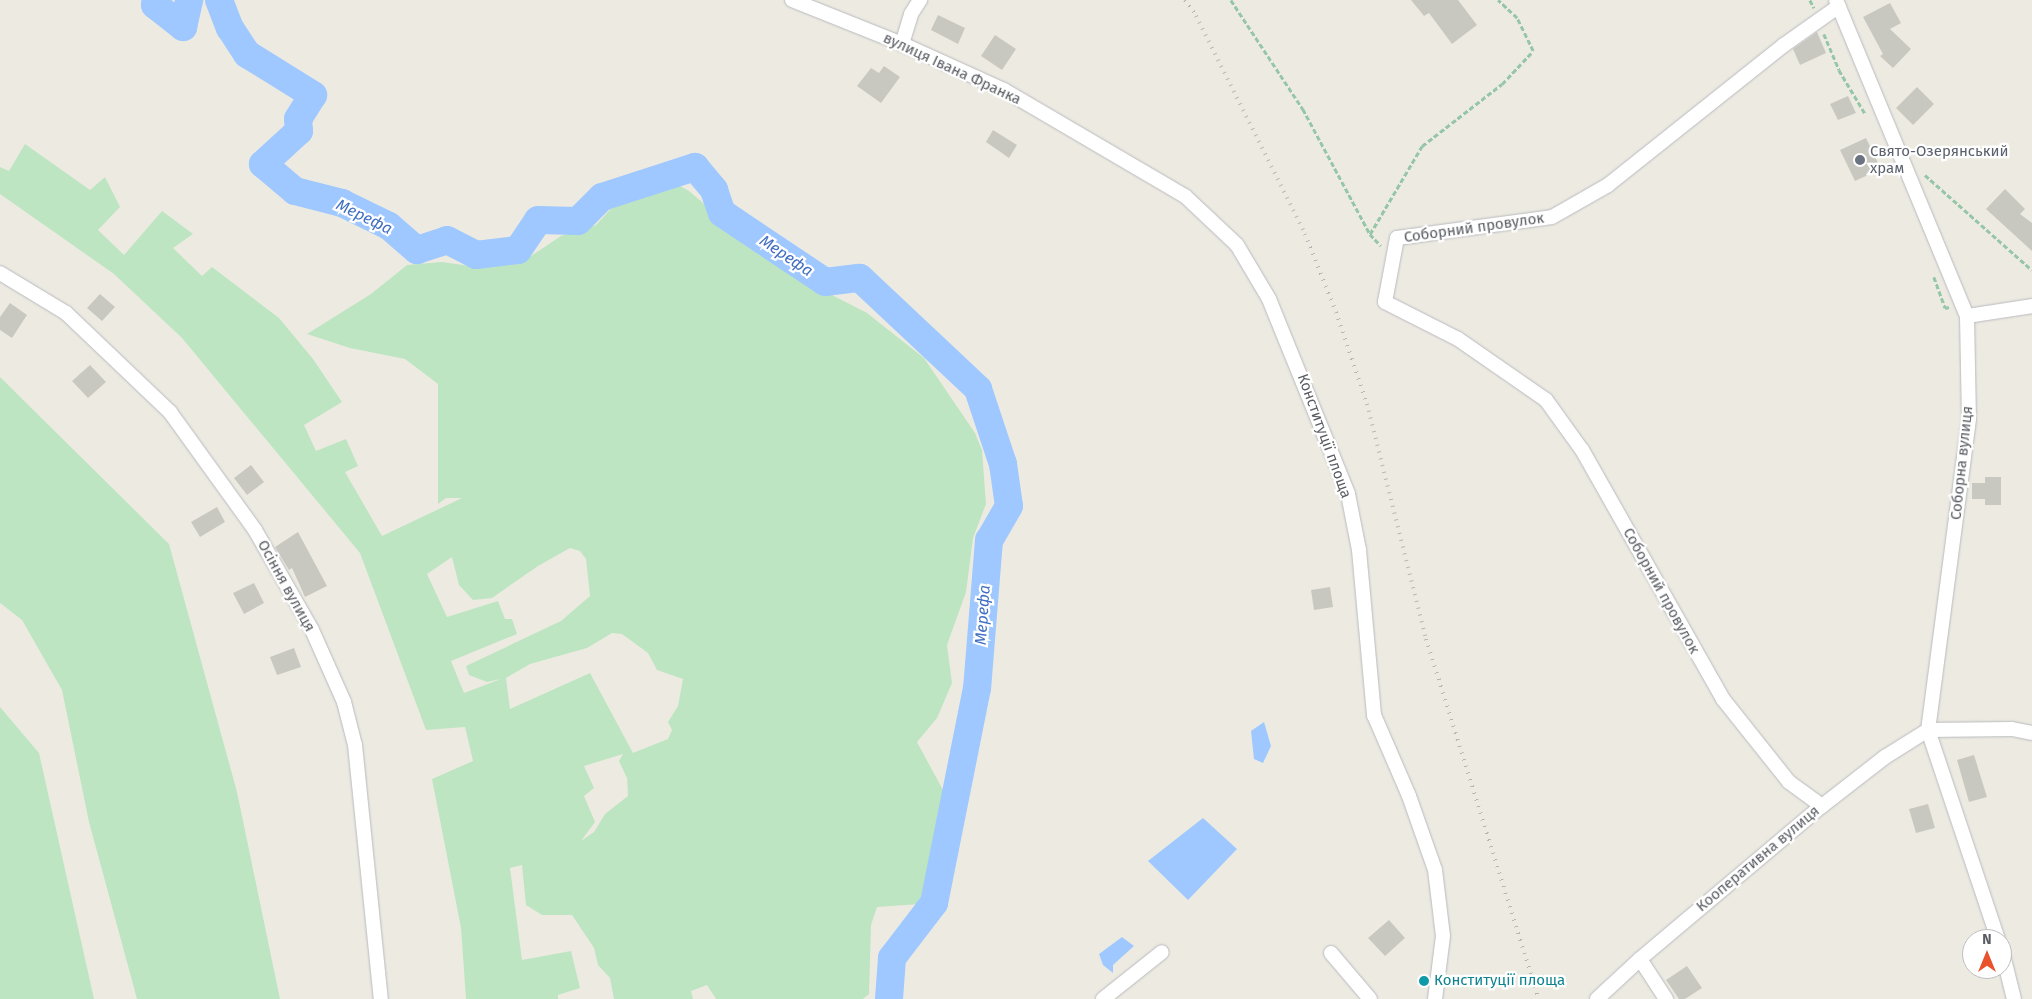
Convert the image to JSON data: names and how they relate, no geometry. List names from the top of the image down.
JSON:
{
  "streets": {
    "street": [
      "вулиця Івана Франка",
      "Соборний провулок",
      "Конституції площа",
      "Соборна вулиця",
      "Осіння вулиця",
      "Кооперативна вулиця"
    ]
  },
  "crossings": [
    ["вулиця Івана Франка", "Конституції площа"],
    ["Соборний провулок", "Соборна вулиця"],
    ["Соборний провулок", "Кооперативна вулиця"],
    ["Соборна вулиця", "Кооперативна вулиця"]
  ],
  "water": ["Мерефа"],
  "places": ["Свято-Озерянський храм", "Конституції площа"],
  "north": "top"
}
